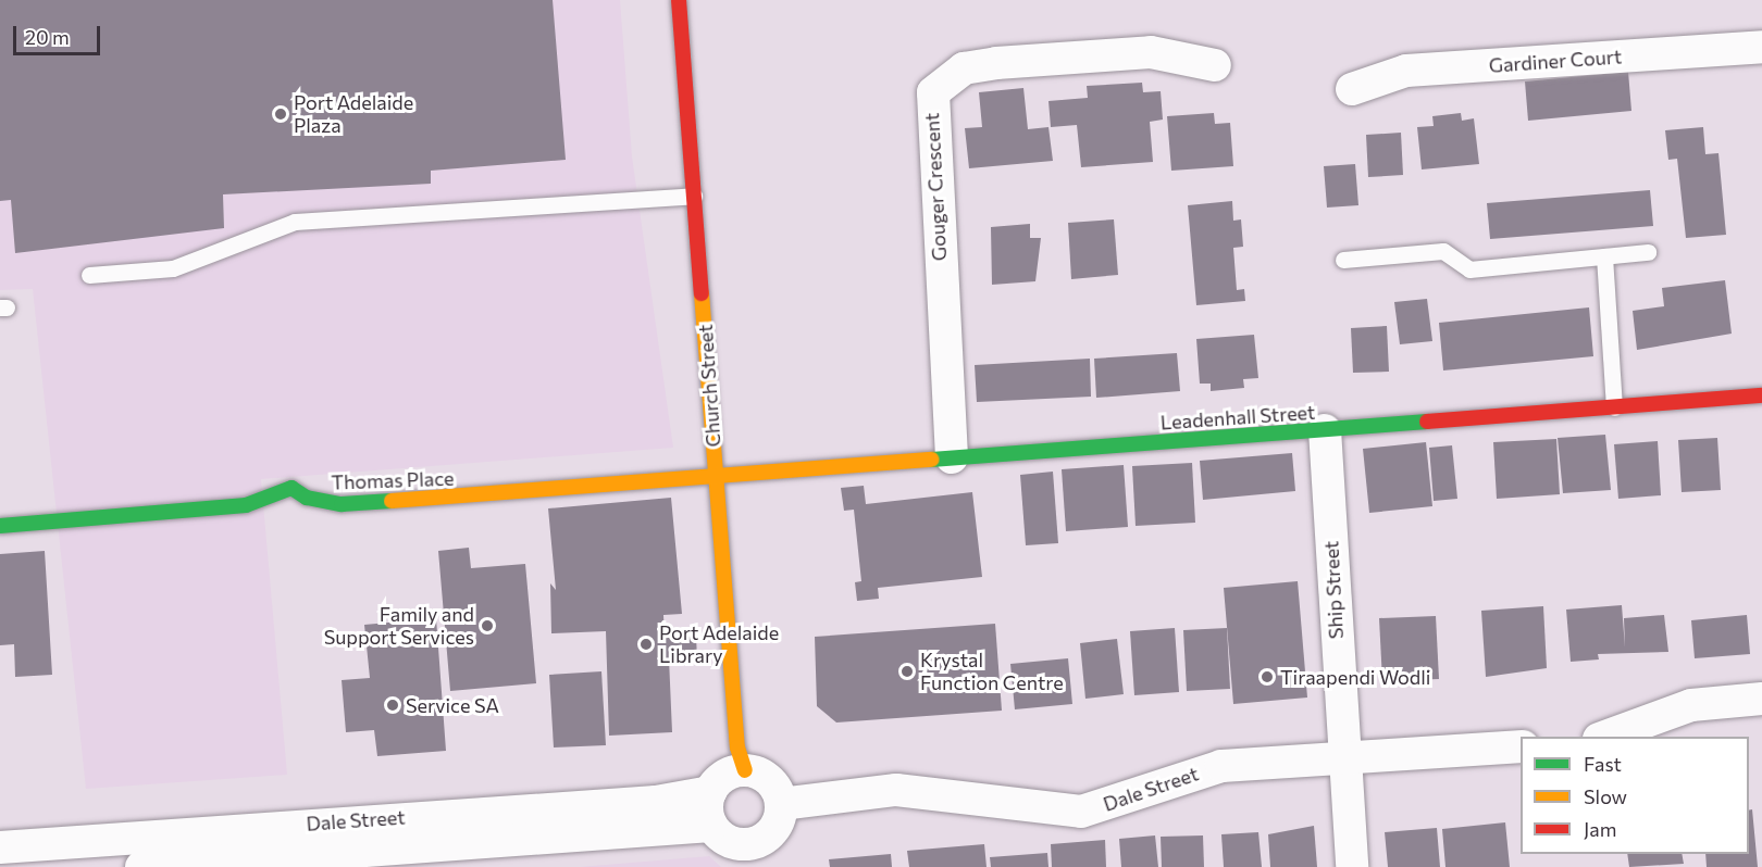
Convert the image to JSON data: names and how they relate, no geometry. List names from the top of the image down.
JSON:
{
  "streets": {
    "street": [
      "Gardiner Court",
      "Gouger Crescent",
      "Church Street",
      "Leadenhall Street",
      "Thomas Place",
      "Ship Street",
      "Dale Street"
    ]
  },
  "crossings": [
    ["Gouger Crescent", "Leadenhall Street"],
    ["Church Street", "Leadenhall Street"],
    ["Church Street", "Thomas Place"],
    ["Church Street", "Dale Street"],
    ["Leadenhall Street", "Thomas Place"],
    ["Leadenhall Street", "Ship Street"],
    ["Ship Street", "Dale Street"]
  ],
  "places": [
    "Port Adelaide Plaza",
    "Family and Support Services",
    "Port Adelaide Library",
    "Krystal Function Centre",
    "Tiraapendi Wodli",
    "Service SA"
  ],
  "legend": ["Fast", "Slow", "Jam"],
  "scale_bar": "20 m"
}
